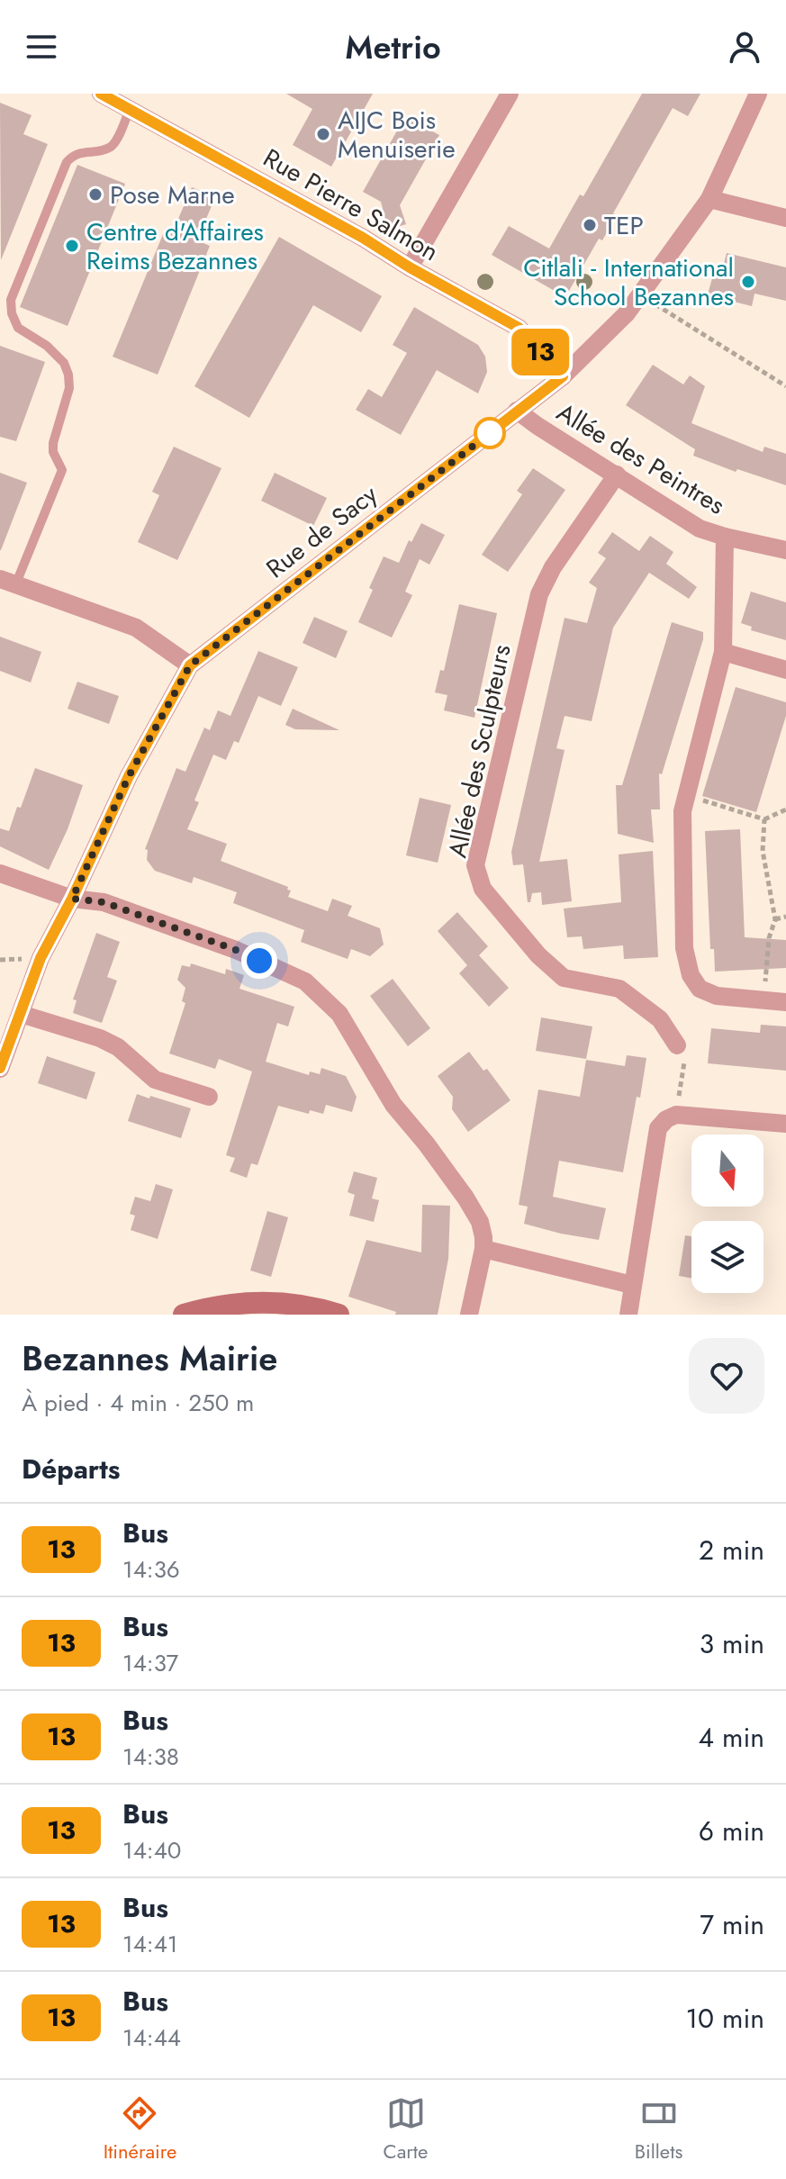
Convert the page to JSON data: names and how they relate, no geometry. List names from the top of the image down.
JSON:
{
  "streets": {
    "street": [
      "Rue Pierre Salmon",
      "Allée des Peintres",
      "Rue de Sacy",
      "Allée des Sculpteurs"
    ]
  },
  "crossings": [
    ["Rue Pierre Salmon", "Rue de Sacy"],
    ["Allée des Peintres", "Rue de Sacy"],
    ["Allée des Peintres", "Allée des Sculpteurs"]
  ],
  "places": [
    "AIJC Bois Menuiserie",
    "Pose Marne",
    "TEP",
    "Centre d'Affaires Reims Bezannes",
    "Citlali - International School Bezannes"
  ],
  "lines": ["bus line 13"],
  "north": "bottom",
  "page": {
    "header": "Metrio",
    "on_map": "13",
    "heading": [
      ["Bezannes Mairie", "À pied · 4 min · 250 m"],
      "Départs"
    ],
    "list": [
      {
        "mark": "13",
        "name": "Bus",
        "note": "14:36",
        "value": "2 min"
      },
      {
        "mark": "13",
        "name": "Bus",
        "note": "14:37",
        "value": "3 min"
      },
      {
        "mark": "13",
        "name": "Bus",
        "note": "14:38",
        "value": "4 min"
      },
      {
        "mark": "13",
        "name": "Bus",
        "note": "14:40",
        "value": "6 min"
      },
      {
        "mark": "13",
        "name": "Bus",
        "note": "14:41",
        "value": "7 min"
      },
      {
        "mark": "13",
        "name": "Bus",
        "note": "14:44",
        "value": "10 min"
      }
    ],
    "tabs": ["Itinéraire", "Carte", "Billets"]
  }
}
